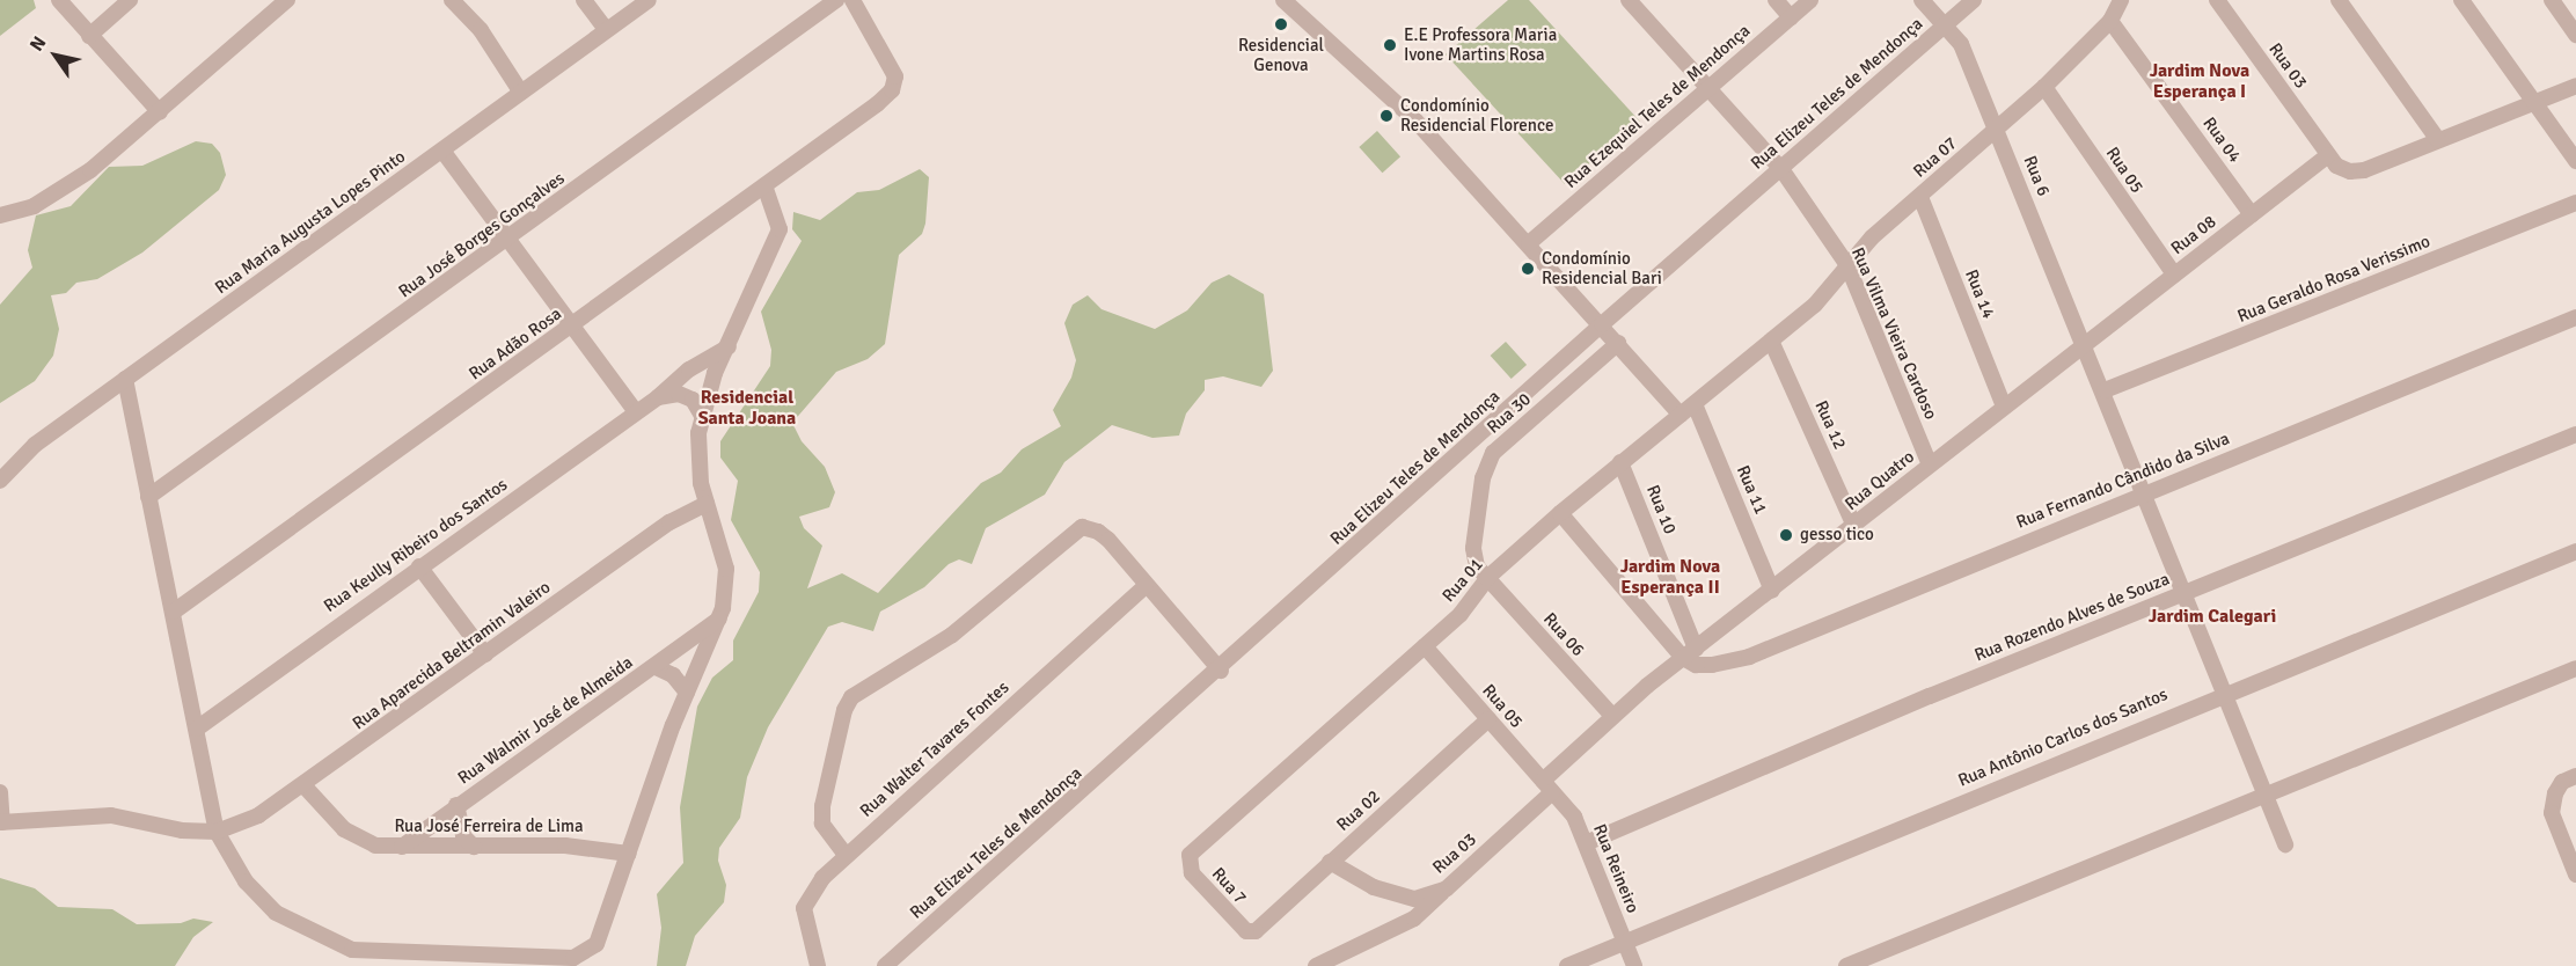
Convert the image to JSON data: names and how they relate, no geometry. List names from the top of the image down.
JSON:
{
  "streets": {
    "street": [
      "Rua 03",
      "Rua Elizeu Teles de Mendonça",
      "Rua Ezequiel Teles de Mendonça",
      "Rua 04",
      "Rua 07",
      "Rua 05",
      "Rua 6",
      "Rua Maria Augusta Lopes Pinto",
      "Rua José Borges Gonçalves",
      "Rua 08",
      "Rua Geraldo Rosa Verissimo",
      "Rua 14",
      "Rua Vilma Vieira Cardoso",
      "Rua Adão Rosa",
      "Rua 30",
      "Rua 12",
      "Rua Quatro",
      "Rua Fernando Cândido da Silva",
      "Rua 11",
      "Rua 10",
      "Rua Keully Ribeiro dos Santos",
      "Rua 01",
      "Rua Rozendo Alves de Souza",
      "Rua 06",
      "Rua Aparecida Beltramin Valeiro",
      "Rua Walmir José de Almeida",
      "Rua Antônio Carlos dos Santos",
      "Rua Walter Tavares Fontes",
      "Rua 02",
      "Rua José Ferreira de Lima",
      "Rua Reineiro",
      "Rua 7"
    ]
  },
  "crossings": [
    ["Rua 03", "Rua 05"],
    ["Rua 03", "Rua 08"],
    ["Rua 03", "Rua Quatro"],
    ["Rua 03", "Rua 02"],
    ["Rua 03", "Rua Reineiro"],
    ["Rua Elizeu Teles de Mendonça", "Rua 6"],
    ["Rua Elizeu Teles de Mendonça", "Rua Vilma Vieira Cardoso"],
    ["Rua Ezequiel Teles de Mendonça", "Rua Vilma Vieira Cardoso"],
    ["Rua 04", "Rua 07"],
    ["Rua 04", "Rua 08"],
    ["Rua 07", "Rua 05"],
    ["Rua 07", "Rua 6"],
    ["Rua 07", "Rua 14"],
    ["Rua 07", "Rua Vilma Vieira Cardoso"],
    ["Rua 07", "Rua 12"],
    ["Rua 07", "Rua 01"],
    ["Rua 05", "Rua 08"],
    ["Rua 05", "Rua Quatro"],
    ["Rua 05", "Rua 01"],
    ["Rua 05", "Rua 02"],
    ["Rua 05", "Rua Reineiro"],
    ["Rua 6", "Rua 08"],
    ["Rua 6", "Rua Geraldo Rosa Verissimo"],
    ["Rua 6", "Rua Quatro"],
    ["Rua 6", "Rua Fernando Cândido da Silva"],
    ["Rua 6", "Rua Rozendo Alves de Souza"],
    ["Rua 6", "Rua Antônio Carlos dos Santos"],
    ["Rua 08", "Rua Quatro"],
    ["Rua 14", "Rua Quatro"],
    ["Rua Vilma Vieira Cardoso", "Rua Quatro"],
    ["Rua 30", "Rua 01"],
    ["Rua 30", "Rua 06"],
    ["Rua 12", "Rua Quatro"],
    ["Rua 12", "Rua 01"],
    ["Rua Quatro", "Rua Fernando Cândido da Silva"],
    ["Rua Quatro", "Rua 11"],
    ["Rua Quatro", "Rua 10"],
    ["Rua Quatro", "Rua 06"],
    ["Rua Quatro", "Rua Reineiro"],
    ["Rua Fernando Cândido da Silva", "Rua 10"],
    ["Rua 11", "Rua 01"],
    ["Rua 10", "Rua 01"],
    ["Rua 01", "Rua 06"],
    ["Rua 01", "Rua 7"],
    ["Rua Rozendo Alves de Souza", "Rua Reineiro"],
    ["Rua Aparecida Beltramin Valeiro", "Rua José Ferreira de Lima"],
    ["Rua Walmir José de Almeida", "Rua José Ferreira de Lima"],
    ["Rua Antônio Carlos dos Santos", "Rua Reineiro"],
    ["Rua 02", "Rua 7"]
  ],
  "districts": [
    "Jardim Nova Esperança I",
    "Residencial Santa Joana",
    "Jardim Nova Esperança II",
    "Jardim Calegari"
  ],
  "places": [
    "Residencial Genova",
    "E.E Professora Maria Ivone Martins Rosa",
    "Condomínio Residencial Florence",
    "Condomínio Residencial Bari",
    "gesso tico"
  ],
  "north": "top left"
}
